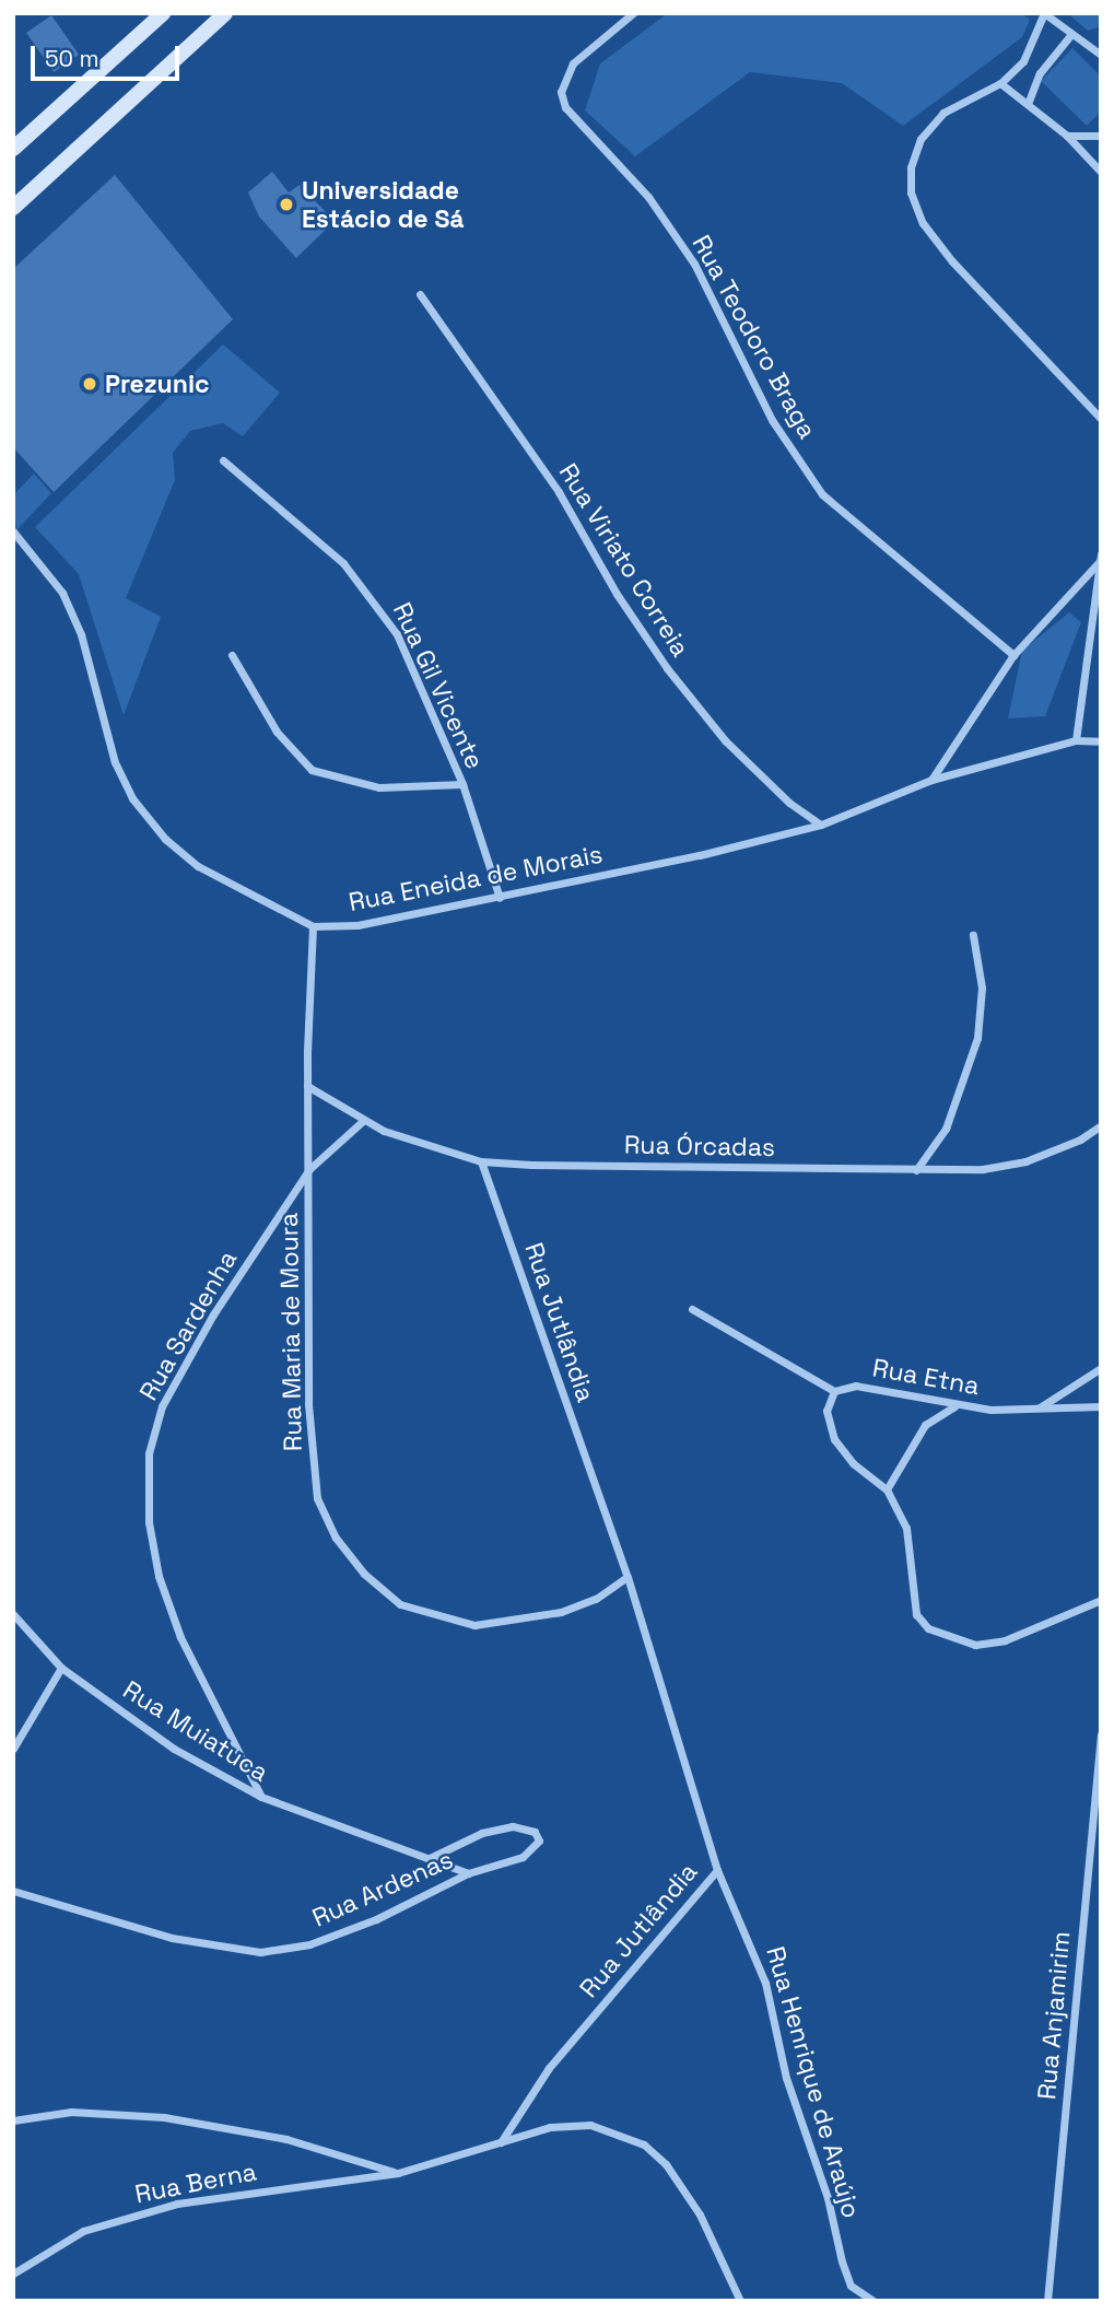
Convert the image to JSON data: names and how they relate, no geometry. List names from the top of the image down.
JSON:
{
  "streets": {
    "street": [
      "Rua Teodoro Braga",
      "Rua Viriato Correia",
      "Rua Gil Vicente",
      "Rua Eneida de Morais",
      "Rua Órcadas",
      "Rua Jutlândia",
      "Rua Sardenha",
      "Rua Maria de Moura",
      "Rua Etna",
      "Rua Muiatuca",
      "Rua Ardenas",
      "Rua Anjamirim",
      "Rua Henrique de Araújo",
      "Rua Berna"
    ]
  },
  "crossings": [
    ["Rua Viriato Correia", "Rua Eneida de Morais"],
    ["Rua Gil Vicente", "Rua Eneida de Morais"],
    ["Rua Eneida de Morais", "Rua Maria de Moura"],
    ["Rua Órcadas", "Rua Jutlândia"],
    ["Rua Órcadas", "Rua Sardenha"],
    ["Rua Órcadas", "Rua Maria de Moura"],
    ["Rua Jutlândia", "Rua Maria de Moura"],
    ["Rua Jutlândia", "Rua Henrique de Araújo"],
    ["Rua Sardenha", "Rua Maria de Moura"],
    ["Rua Sardenha", "Rua Muiatuca"],
    ["Rua Muiatuca", "Rua Ardenas"]
  ],
  "places": ["Universidade Estácio de Sá", "Prezunic"],
  "scale_bar": "50 m"
}
